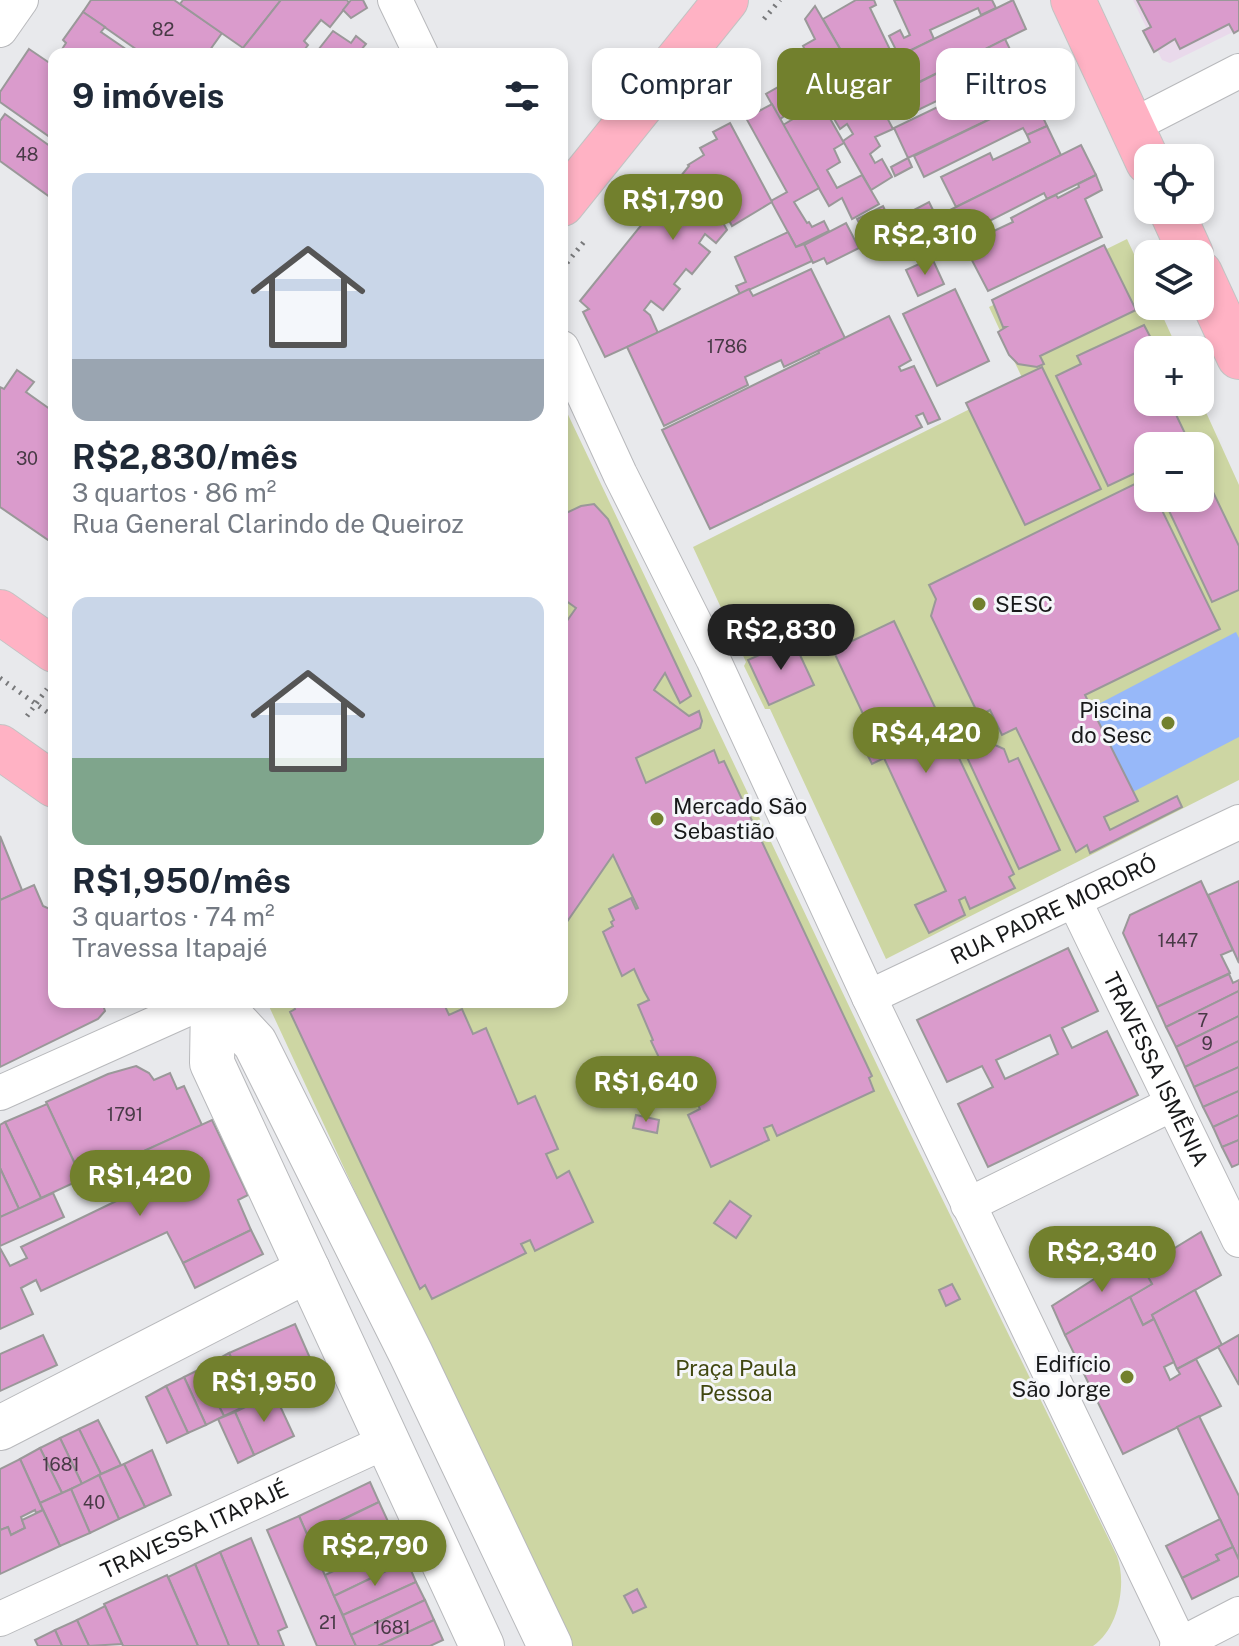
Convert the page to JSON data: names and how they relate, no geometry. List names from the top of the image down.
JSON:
{
  "streets": {
    "street": ["RUA PADRE MORORÓ", "TRAVESSA ISMÊNIA", "TRAVESSA ITAPAJÉ"]
  },
  "crossings": [
    ["RUA PADRE MORORÓ", "TRAVESSA ISMÊNIA"]
  ],
  "parks": ["Praça Paula Pessoa"],
  "places": [
    "SESC",
    "Piscina do Sesc",
    "Mercado São Sebastião",
    "Edifício São Jorge"
  ],
  "house_numbers": [
    "82",
    "48",
    "1786",
    "30",
    "1447",
    "7",
    "9",
    "1791",
    "1681",
    "40",
    "21",
    "1681"
  ],
  "page": {
    "chip": ["Comprar", "Alugar", "Filtros"],
    "heading": "9 imóveis",
    "map_buttons": ["+", "−"],
    "list": [
      {
        "name": "R$2,830/mês",
        "note": "3 quartos · 86 m² · Rua General Clarindo de Queiroz"
      },
      {
        "name": "R$1,950/mês",
        "note": "3 quartos · 74 m² · Travessa Itapajé"
      }
    ],
    "price": [
      "R$1,790",
      "R$2,310",
      "R$2,830",
      "R$4,420",
      "R$1,640",
      "R$1,420",
      "R$2,340",
      "R$1,950",
      "R$2,790"
    ]
  }
}
